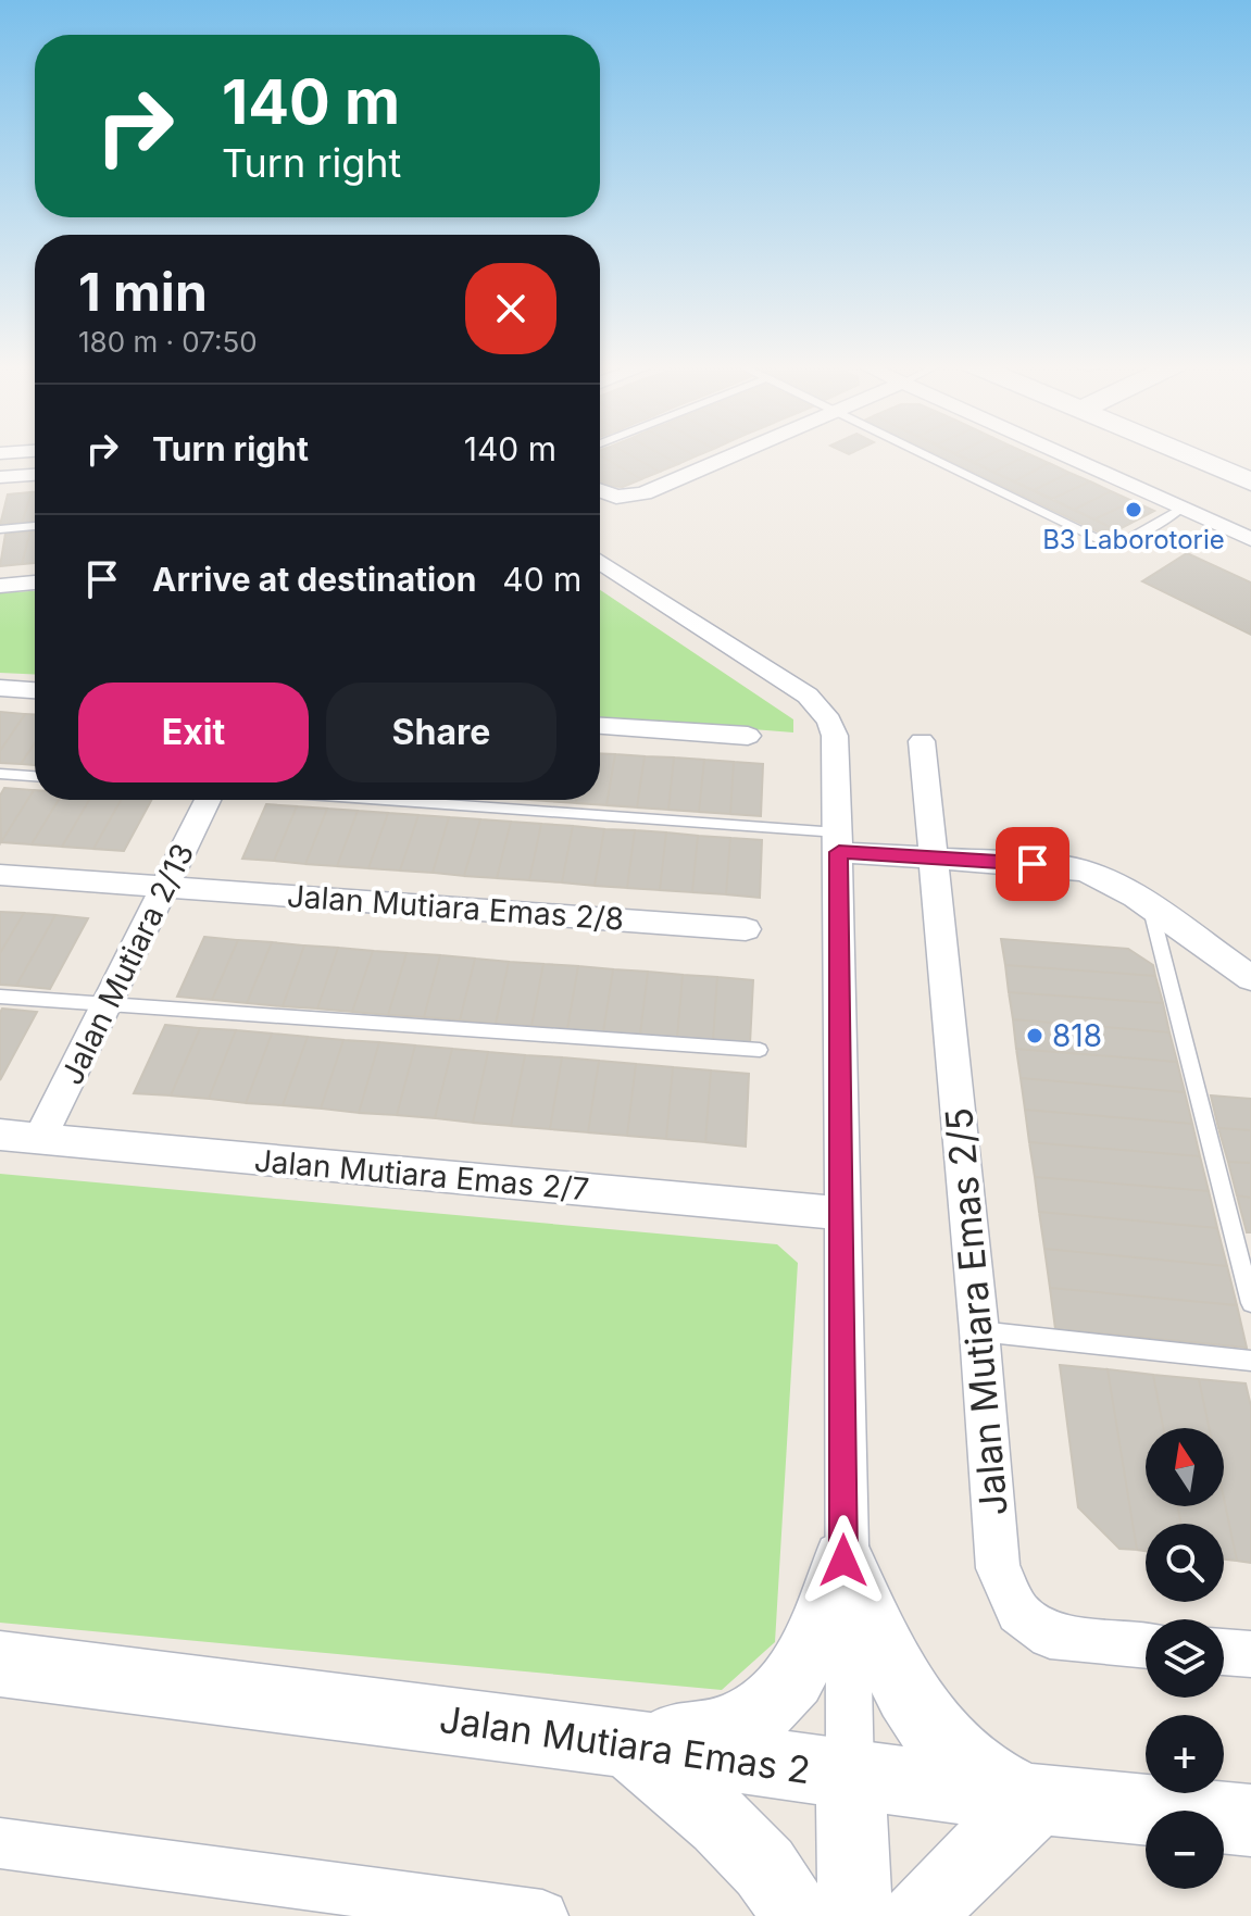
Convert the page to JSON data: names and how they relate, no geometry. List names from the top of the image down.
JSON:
{
  "streets": {
    "street": [
      "Jalan Mutiara Emas 2/8",
      "Jalan Mutiara 2/13",
      "Jalan Mutiara Emas 2/7",
      "Jalan Mutiara Emas 2/5",
      "Jalan Mutiara Emas 2"
    ]
  },
  "crossings": [
    ["Jalan Mutiara Emas 2/8", "Jalan Mutiara 2/13"],
    ["Jalan Mutiara 2/13", "Jalan Mutiara Emas 2/7"]
  ],
  "places": ["B3 Laborotorie", "818"],
  "north": "top",
  "page": {
    "turn": ["140 m", "Turn right"],
    "heading": ["1 min", "180 m · 07:50"],
    "list": [
      {
        "name": "Turn right",
        "value": "140 m"
      },
      {
        "name": "Arrive at destination",
        "value": "40 m"
      }
    ],
    "buttons": ["Exit", "Share"],
    "map_buttons": ["+", "−"]
  }
}
